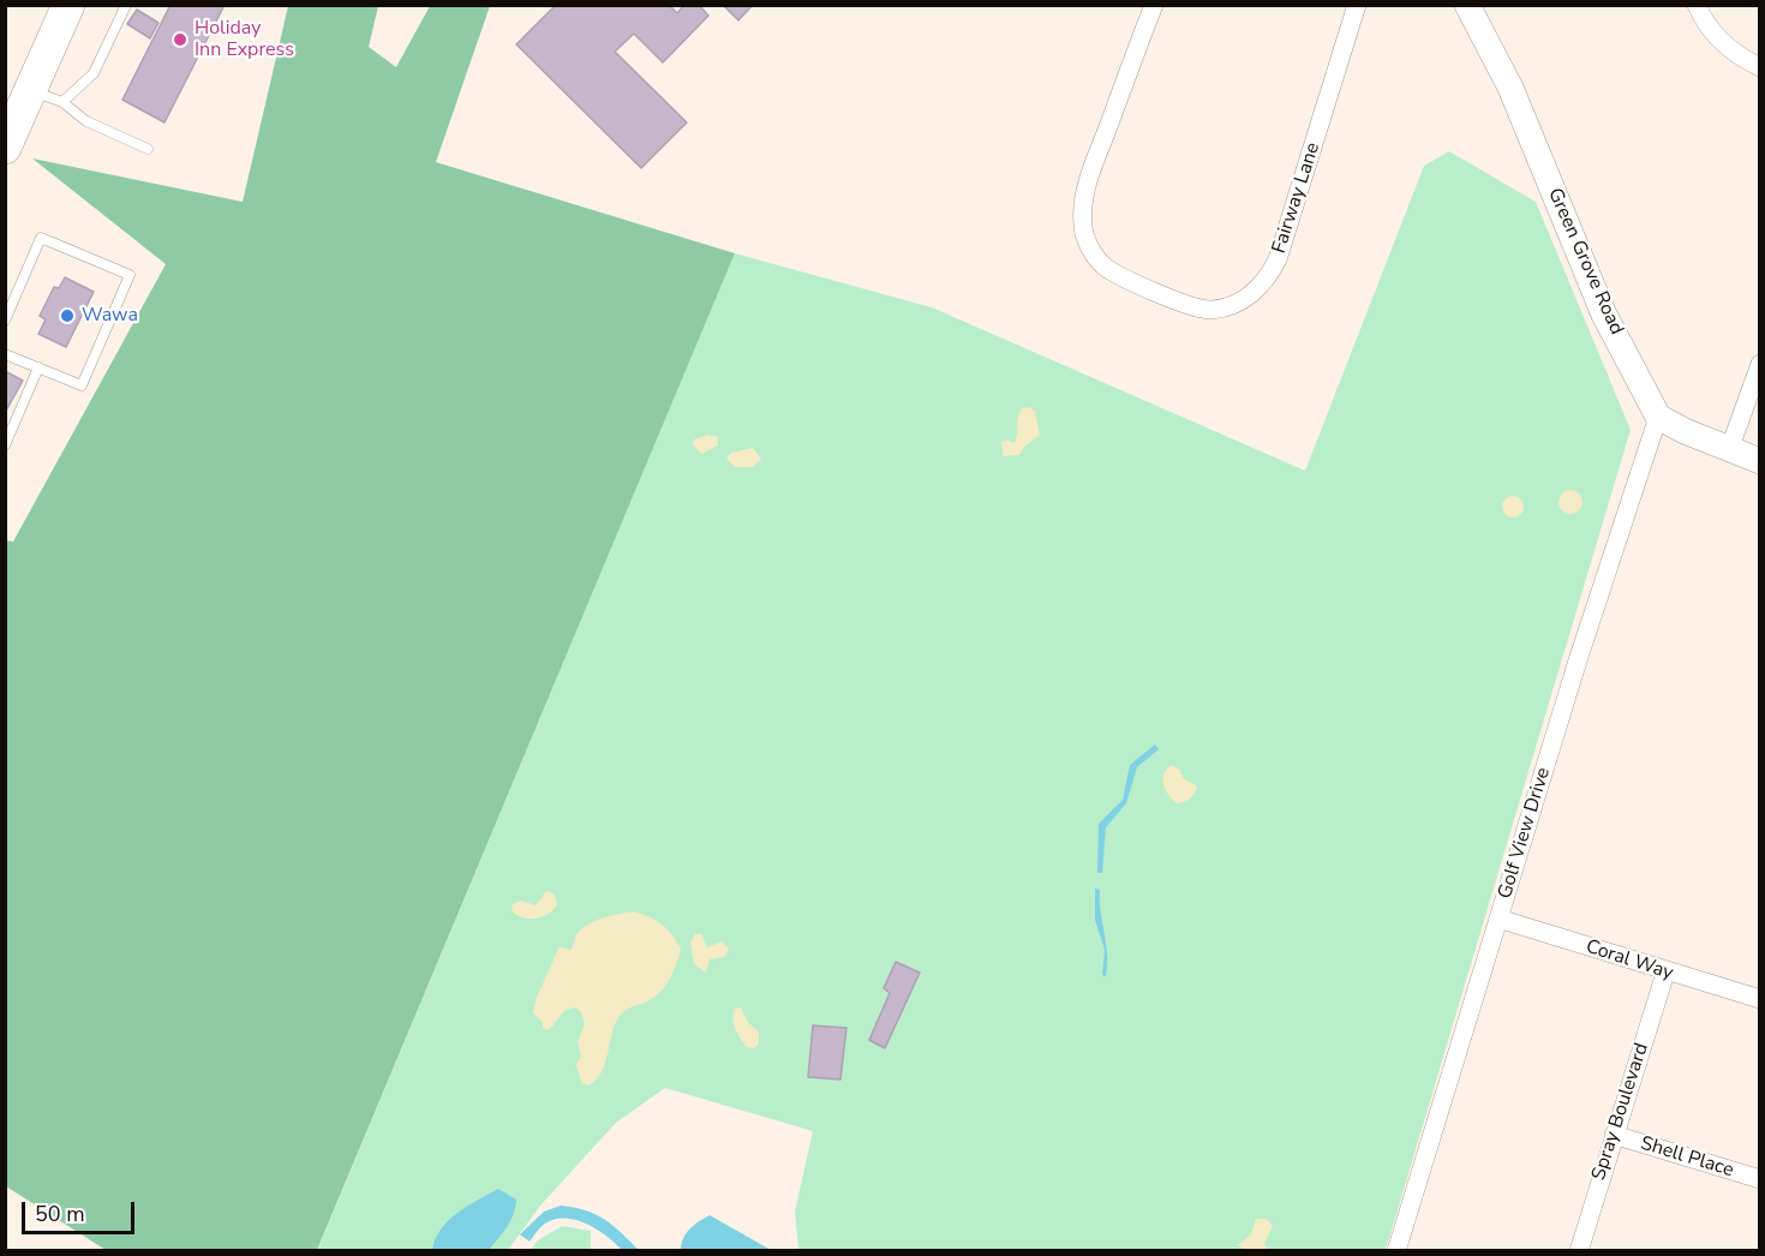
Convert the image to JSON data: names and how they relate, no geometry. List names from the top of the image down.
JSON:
{
  "streets": {
    "street": [
      "Fairway Lane",
      "Green Grove Road",
      "Golf View Drive",
      "Coral Way",
      "Spray Boulevard",
      "Shell Place"
    ]
  },
  "crossings": [
    ["Green Grove Road", "Golf View Drive"],
    ["Golf View Drive", "Coral Way"],
    ["Coral Way", "Spray Boulevard"],
    ["Spray Boulevard", "Shell Place"]
  ],
  "places": ["Holiday Inn Express", "Wawa"],
  "scale_bar": "50 m"
}
